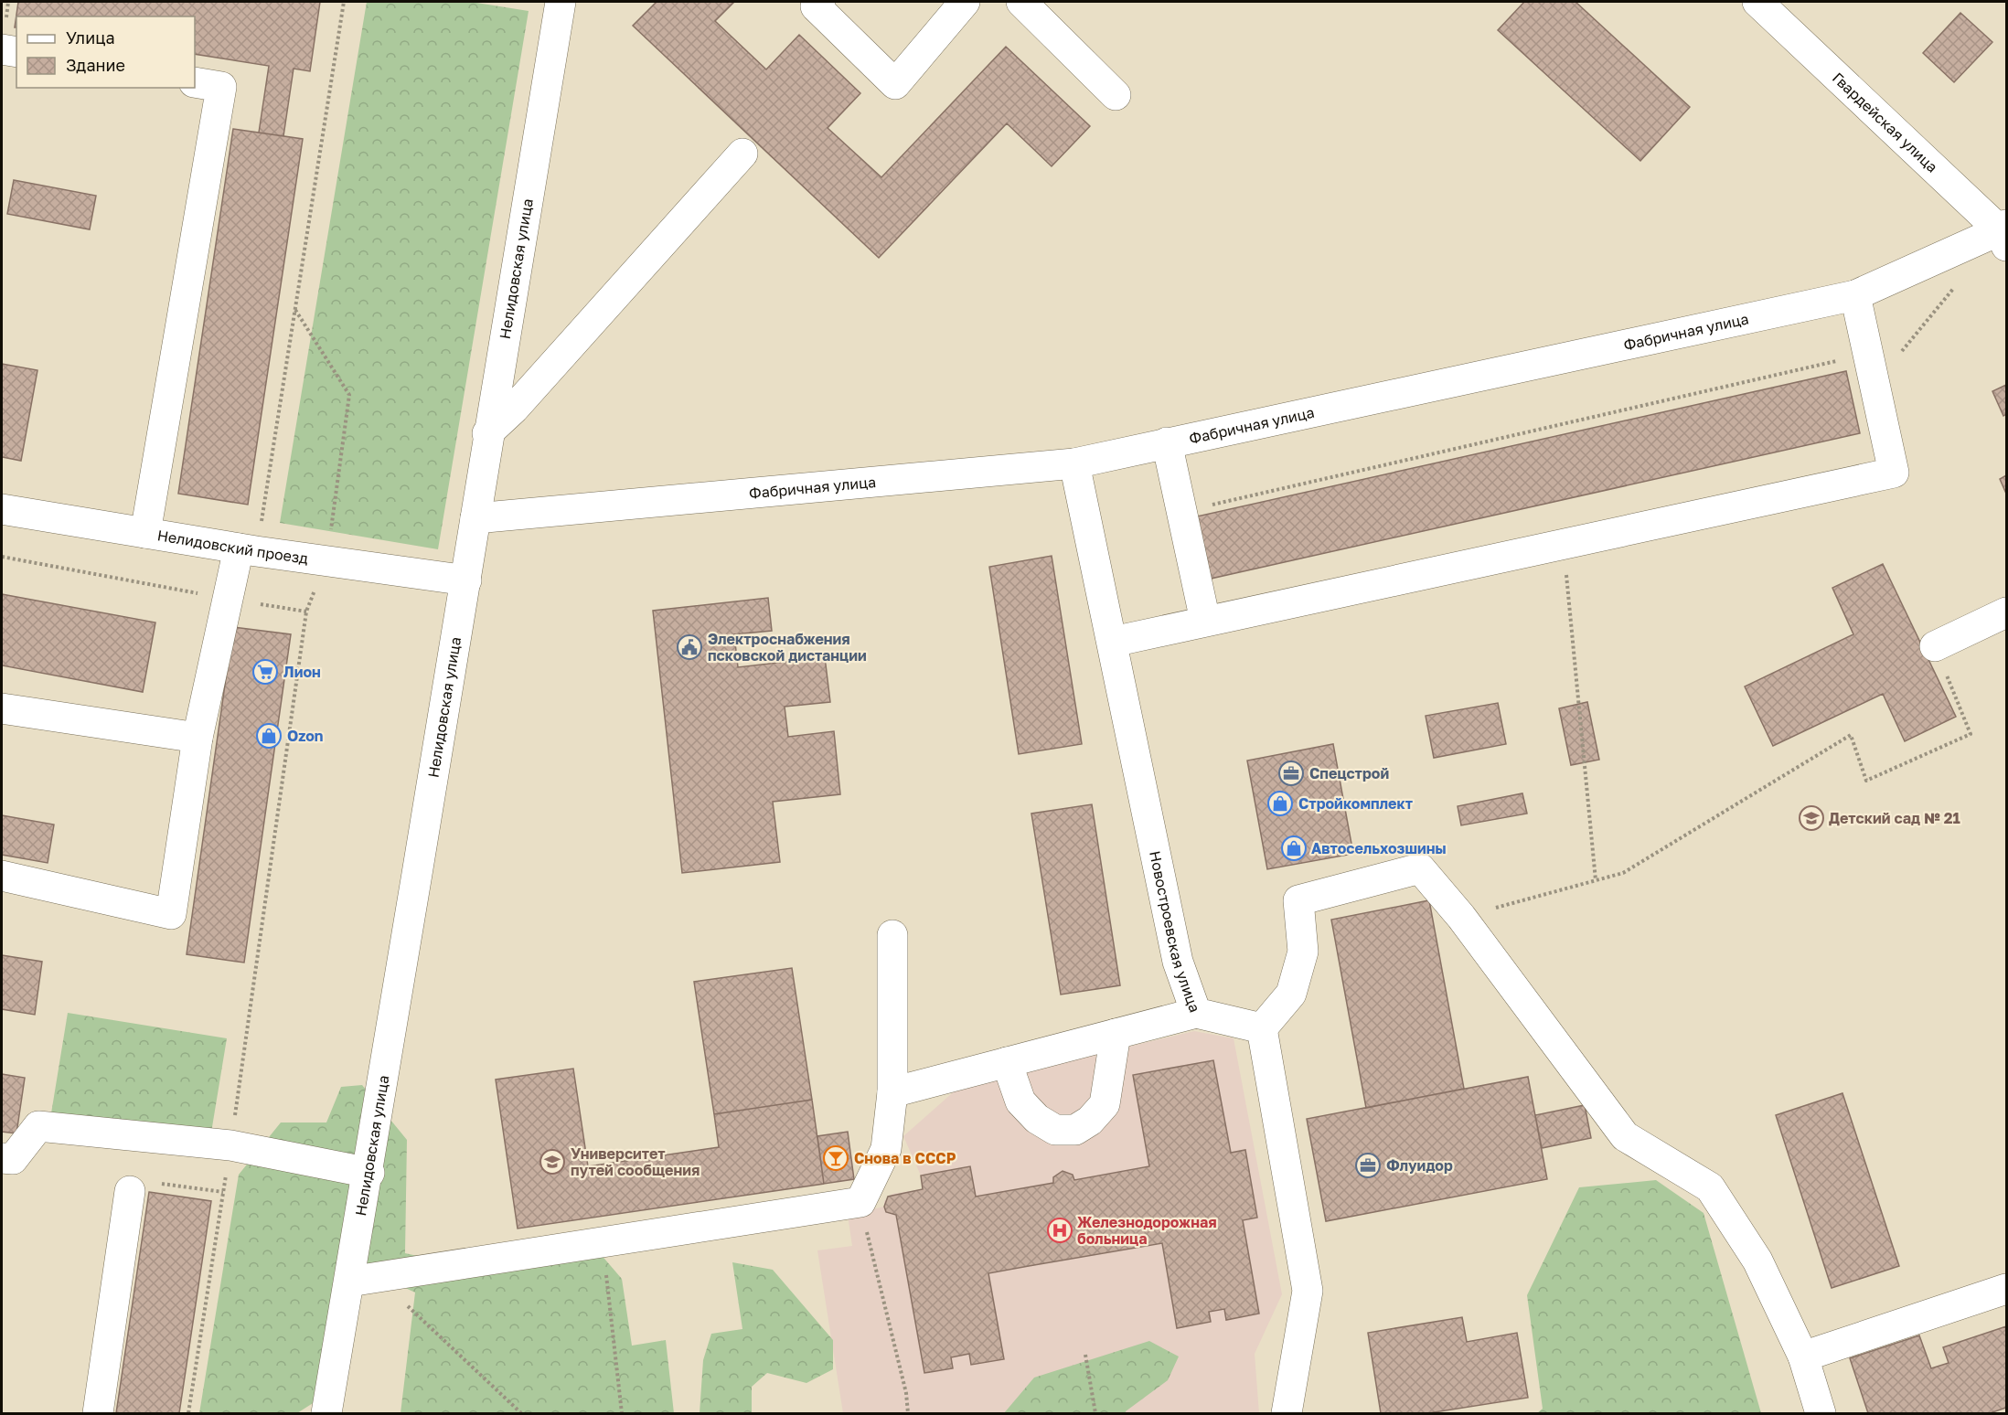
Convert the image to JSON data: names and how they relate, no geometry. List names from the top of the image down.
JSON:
{
  "streets": {
    "street": [
      "Гвардейская улица",
      "Нелидовская улица",
      "Фабричная улица",
      "Нелидовский проезд",
      "Новостроевская улица"
    ]
  },
  "crossings": [
    ["Гвардейская улица", "Фабричная улица"],
    ["Нелидовская улица", "Фабричная улица"],
    ["Нелидовская улица", "Нелидовский проезд"],
    ["Фабричная улица", "Новостроевская улица"]
  ],
  "places": {
    "public building": ["Электроснабжения псковской дистанции"],
    "supermarket": ["Лион"],
    "shop": ["Ozon", "Стройкомплект", "Автосельхозшины"],
    "office": ["Спецстрой", "Флуидор"],
    "school or university": ["Детский сад № 21", "Университет путей сообщения"],
    "bar": ["Снова в СССР"],
    "hospital": ["Железнодорожная больница"]
  },
  "legend": ["Улица", "Здание"]
}
